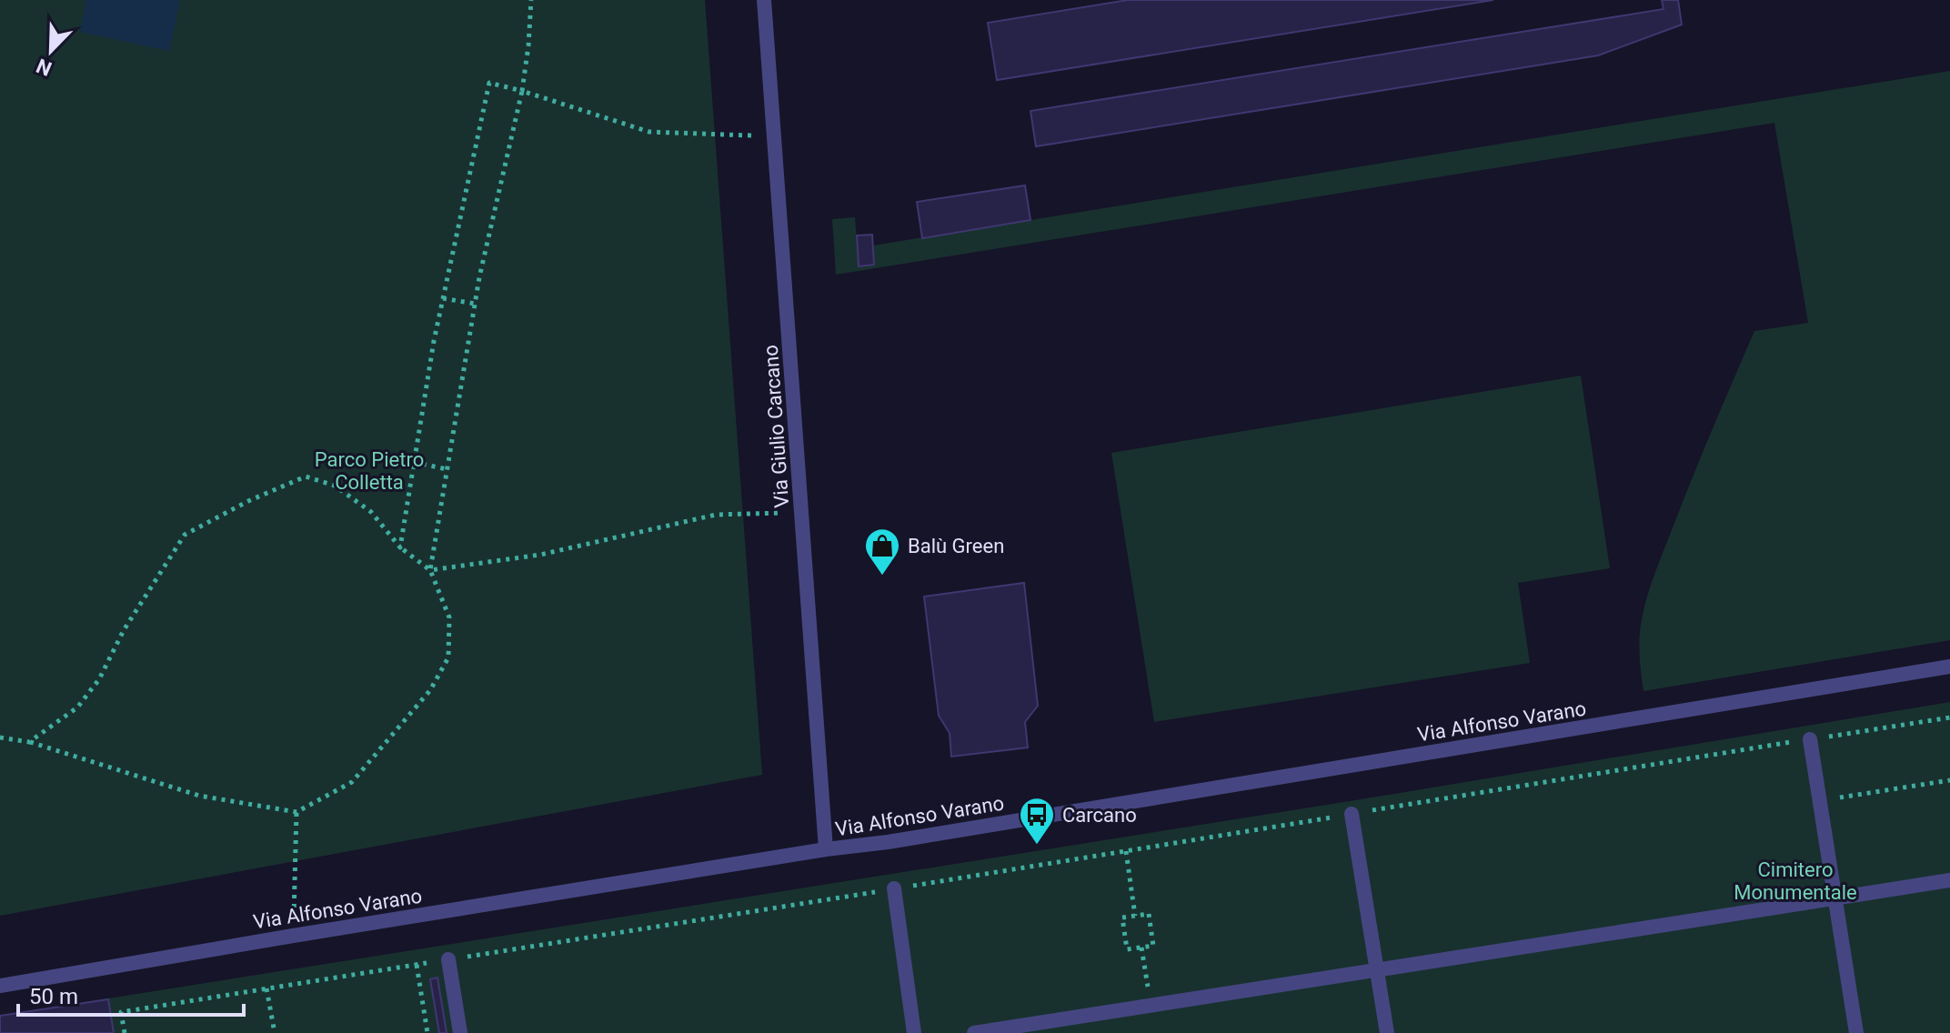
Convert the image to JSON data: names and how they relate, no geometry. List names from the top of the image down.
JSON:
{
  "streets": {
    "street": ["Via Giulio Carcano", "Via Alfonso Varano"]
  },
  "crossings": [
    ["Via Giulio Carcano", "Via Alfonso Varano"]
  ],
  "parks": ["Parco Pietro Colletta", "Cimitero Monumentale"],
  "places": {
    "shop": ["Balù Green"],
    "bus stop": ["Carcano"]
  },
  "scale_bar": "50 m",
  "north": "bottom left"
}
